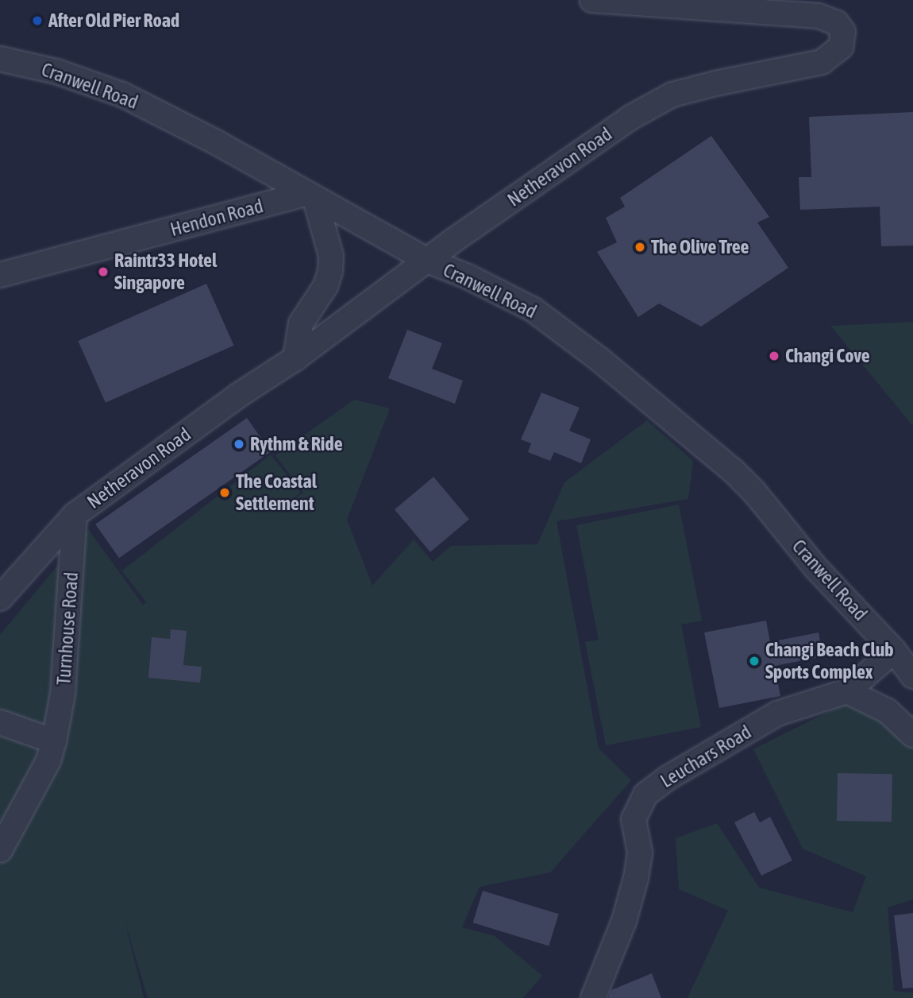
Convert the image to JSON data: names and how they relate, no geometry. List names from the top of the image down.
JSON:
{
  "streets": {
    "street": [
      "Cranwell Road",
      "Netheravon Road",
      "Hendon Road",
      "Turnhouse Road",
      "Leuchars Road"
    ]
  },
  "crossings": [
    ["Cranwell Road", "Netheravon Road"],
    ["Cranwell Road", "Hendon Road"],
    ["Cranwell Road", "Leuchars Road"],
    ["Netheravon Road", "Turnhouse Road"]
  ],
  "places": [
    "After Old Pier Road",
    "The Olive Tree",
    "Raintr33 Hotel Singapore",
    "Changi Cove",
    "Rythm & Ride",
    "The Coastal Settlement",
    "Changi Beach Club Sports Complex"
  ]
}
